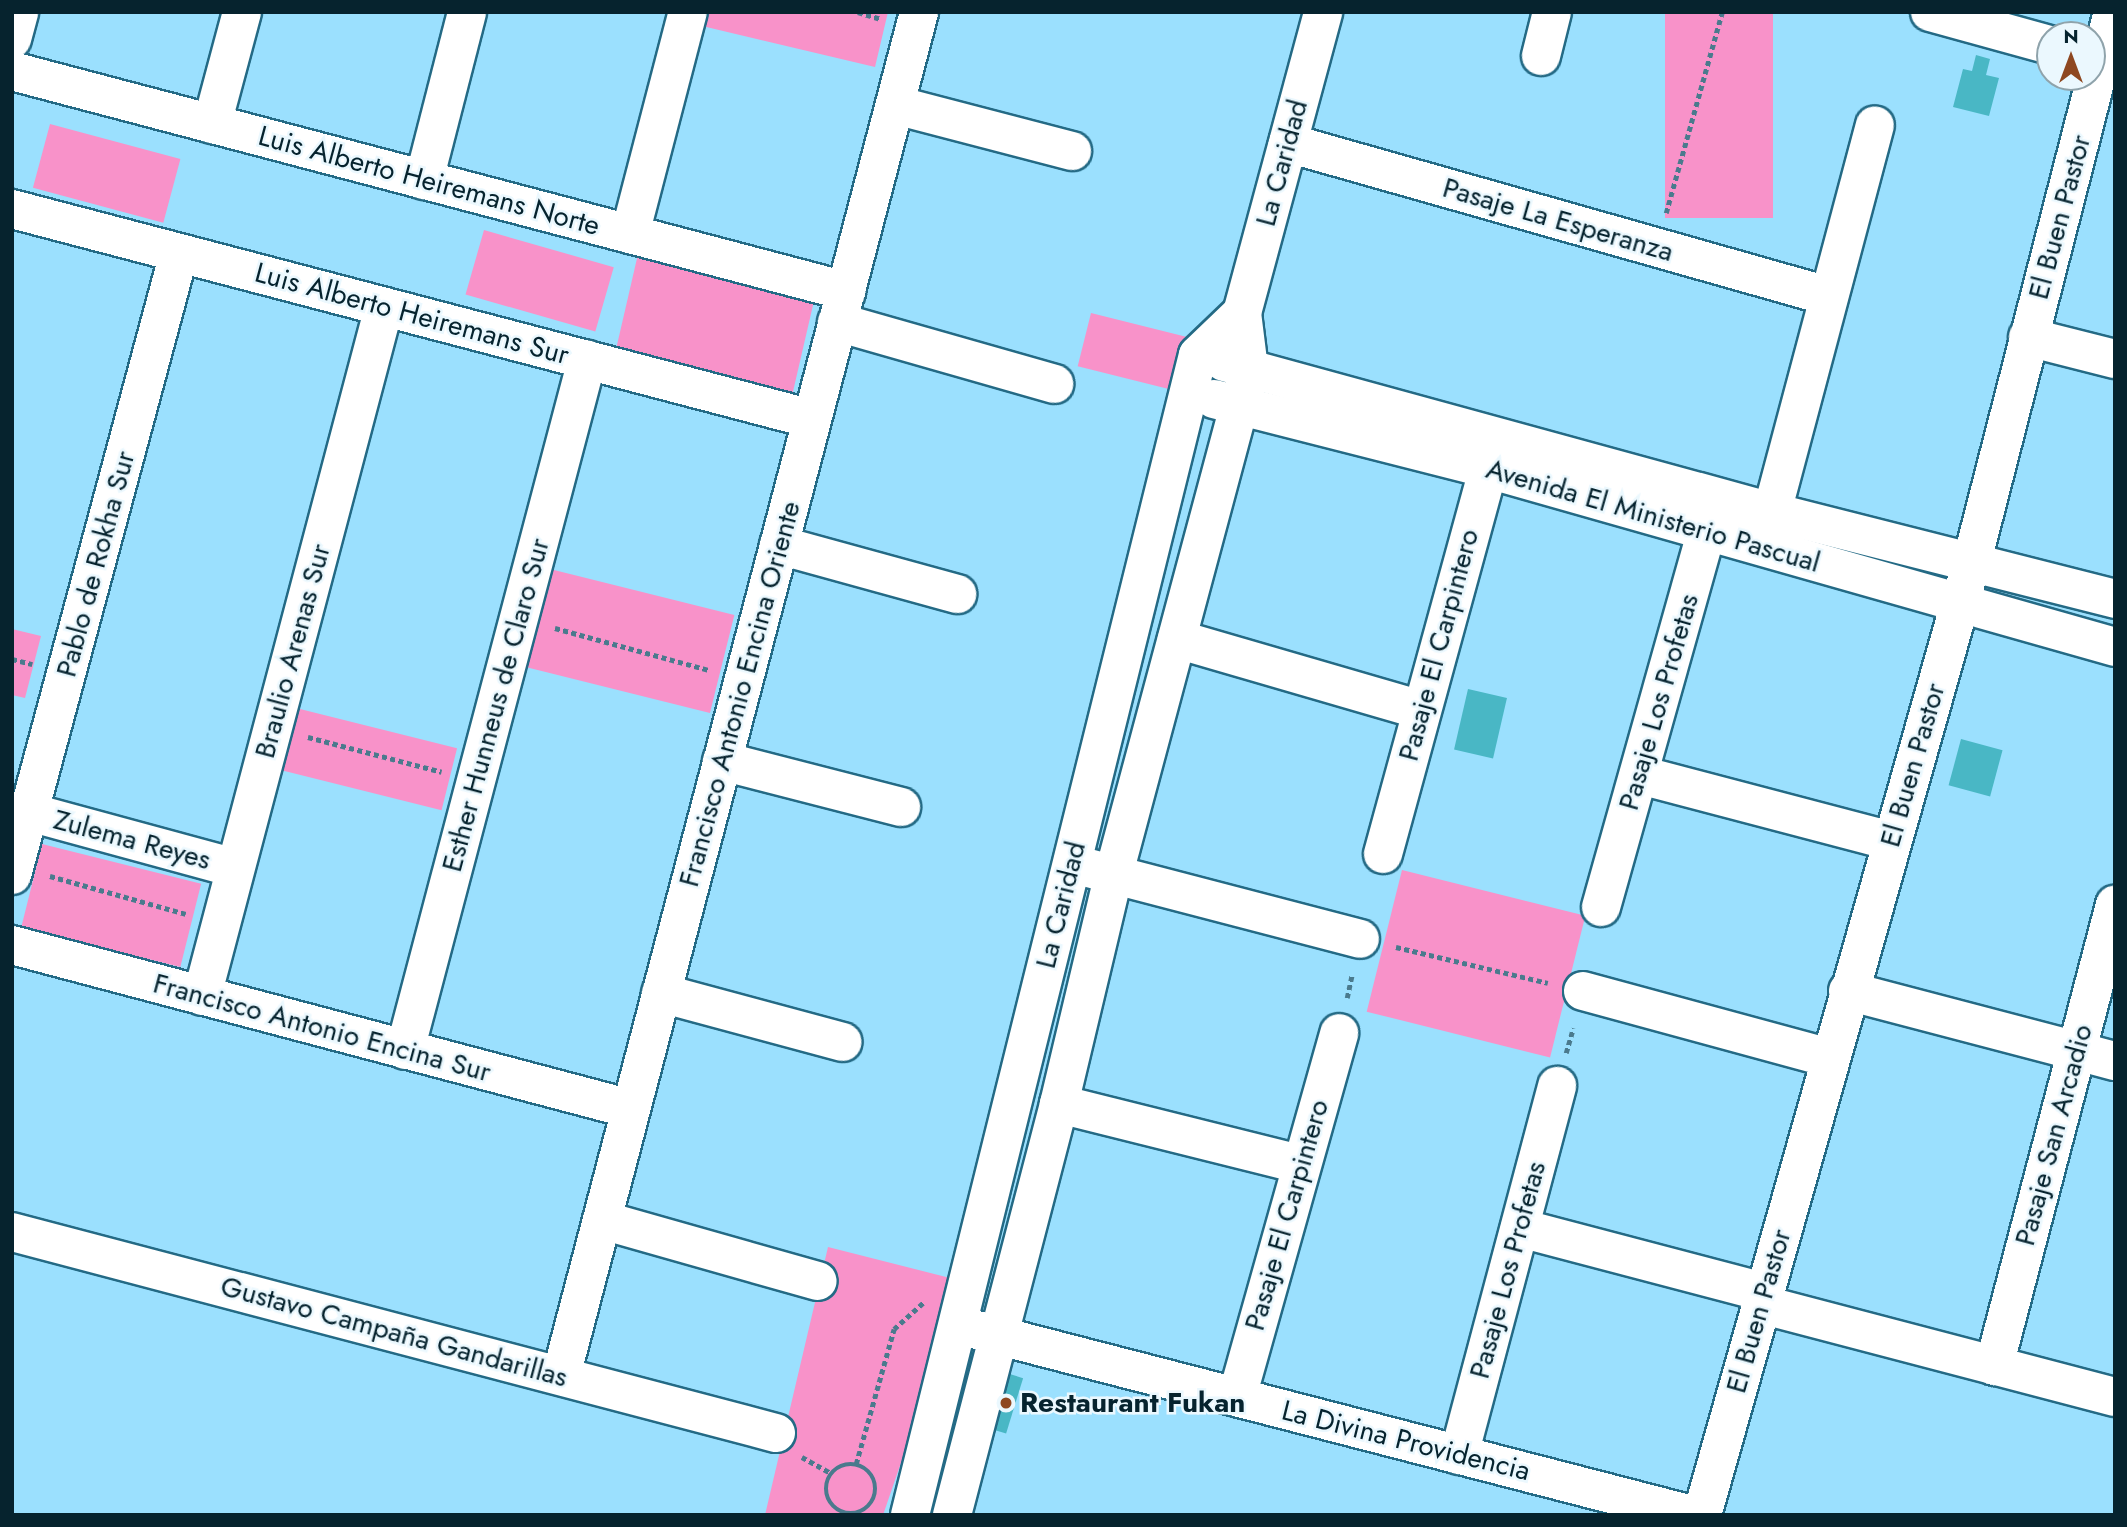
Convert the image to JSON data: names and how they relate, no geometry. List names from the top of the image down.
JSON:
{
  "streets": {
    "street": [
      "La Caridad",
      "Luis Alberto Heiremans Norte",
      "El Buen Pastor",
      "Pasaje La Esperanza",
      "Luis Alberto Heiremans Sur",
      "Avenida El Ministerio Pascual",
      "Pablo de Rokha Sur",
      "Pasaje El Carpintero",
      "Braulio Arenas Sur",
      "Francisco Antonio Encina Oriente",
      "Pasaje Los Profetas",
      "Esther Hunneus de Claro Sur",
      "Zulema Reyes",
      "Francisco Antonio Encina Sur",
      "Pasaje San Arcadio",
      "Gustavo Campaña Gandarillas",
      "La Divina Providencia"
    ]
  },
  "crossings": [
    ["La Caridad", "Pasaje La Esperanza"],
    ["La Caridad", "Avenida El Ministerio Pascual"],
    ["La Caridad", "La Divina Providencia"],
    ["Luis Alberto Heiremans Norte", "Francisco Antonio Encina Oriente"],
    ["El Buen Pastor", "Avenida El Ministerio Pascual"],
    ["Luis Alberto Heiremans Sur", "Pablo de Rokha Sur"],
    ["Luis Alberto Heiremans Sur", "Braulio Arenas Sur"],
    ["Luis Alberto Heiremans Sur", "Francisco Antonio Encina Oriente"],
    ["Luis Alberto Heiremans Sur", "Esther Hunneus de Claro Sur"],
    ["Avenida El Ministerio Pascual", "Pasaje El Carpintero"],
    ["Avenida El Ministerio Pascual", "Pasaje Los Profetas"],
    ["Pablo de Rokha Sur", "Zulema Reyes"],
    ["Pasaje El Carpintero", "La Divina Providencia"],
    ["Braulio Arenas Sur", "Zulema Reyes"],
    ["Braulio Arenas Sur", "Francisco Antonio Encina Sur"],
    ["Francisco Antonio Encina Oriente", "Francisco Antonio Encina Sur"],
    ["Francisco Antonio Encina Oriente", "Gustavo Campaña Gandarillas"],
    ["Pasaje Los Profetas", "La Divina Providencia"],
    ["Esther Hunneus de Claro Sur", "Francisco Antonio Encina Sur"]
  ],
  "places": ["Restaurant Fukan"],
  "north": "top"
}
